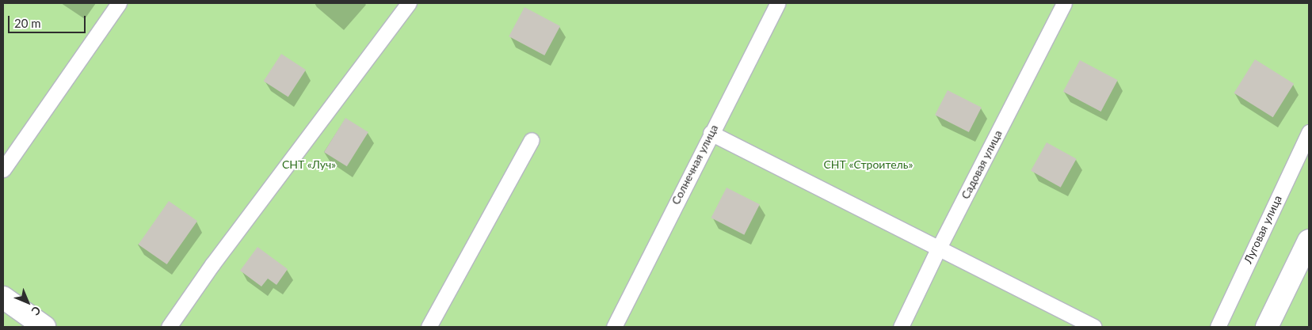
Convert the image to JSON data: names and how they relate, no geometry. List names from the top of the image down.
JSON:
{
  "streets": {
    "lane": ["Солнечная улица", "Садовая улица", "Луговая улица"]
  },
  "parks": ["СНТ «Луч»", "СНТ «Строитель»"],
  "scale_bar": "20 m",
  "north": "bottom right"
}
